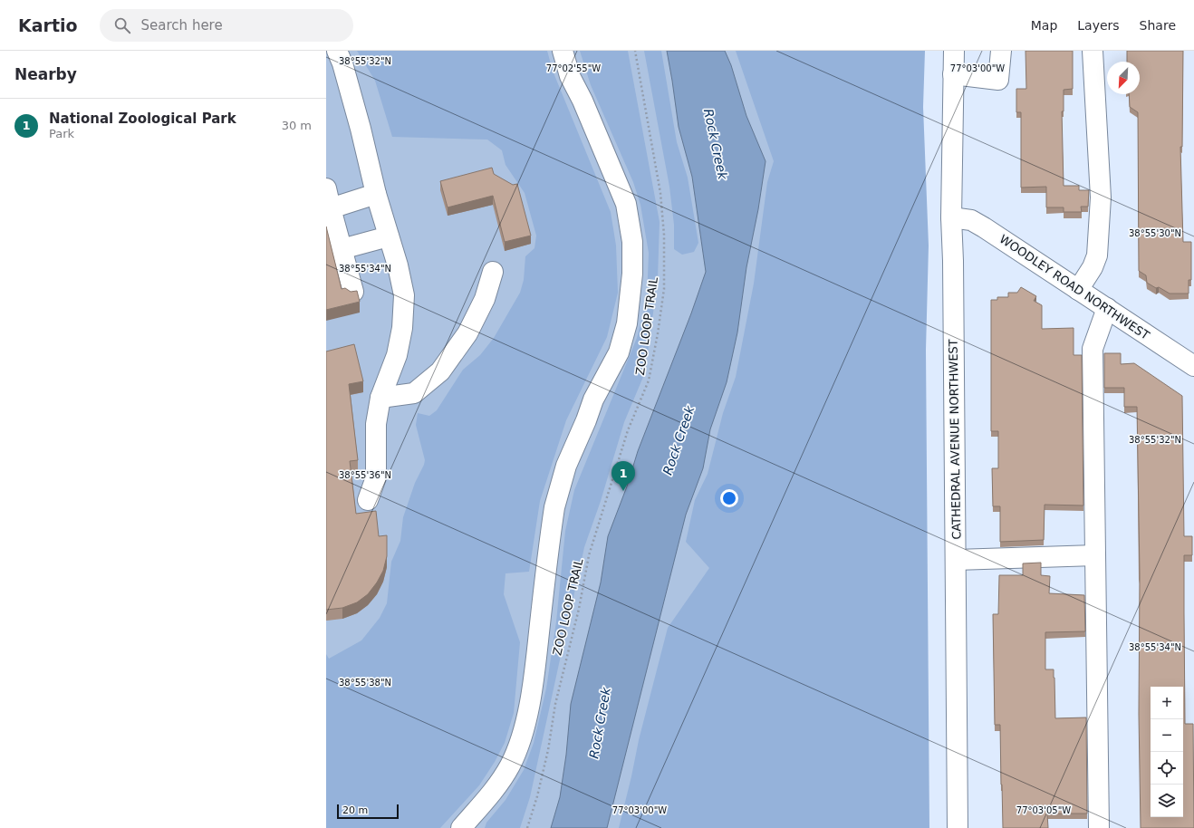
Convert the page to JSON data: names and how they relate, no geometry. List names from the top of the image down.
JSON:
{
  "streets": {
    "street": ["WOODLEY ROAD NORTHWEST", "CATHEDRAL AVENUE NORTHWEST"],
    "path": ["ZOO LOOP TRAIL"]
  },
  "crossings": [
    ["WOODLEY ROAD NORTHWEST", "CATHEDRAL AVENUE NORTHWEST"]
  ],
  "water": ["Rock Creek"],
  "scale_bar": "20 m",
  "north": "bottom left",
  "page": {
    "header": "Kartio",
    "search": "Search here",
    "nav": ["Map", "Layers", "Share"],
    "heading": "Nearby",
    "list": [
      {
        "mark": "1",
        "name": "National Zoological Park",
        "note": "Park",
        "value": "30 m"
      }
    ],
    "pins": "1",
    "map_buttons": ["+", "−"],
    "scale": "20 m"
  },
  "coordinates": [
    "38°55'32\"N",
    "77°02'55\"W",
    "77°03'00\"W",
    "38°55'30\"N",
    "38°55'34\"N",
    "38°55'36\"N",
    "38°55'38\"N",
    "77°03'05\"W"
  ]
}
